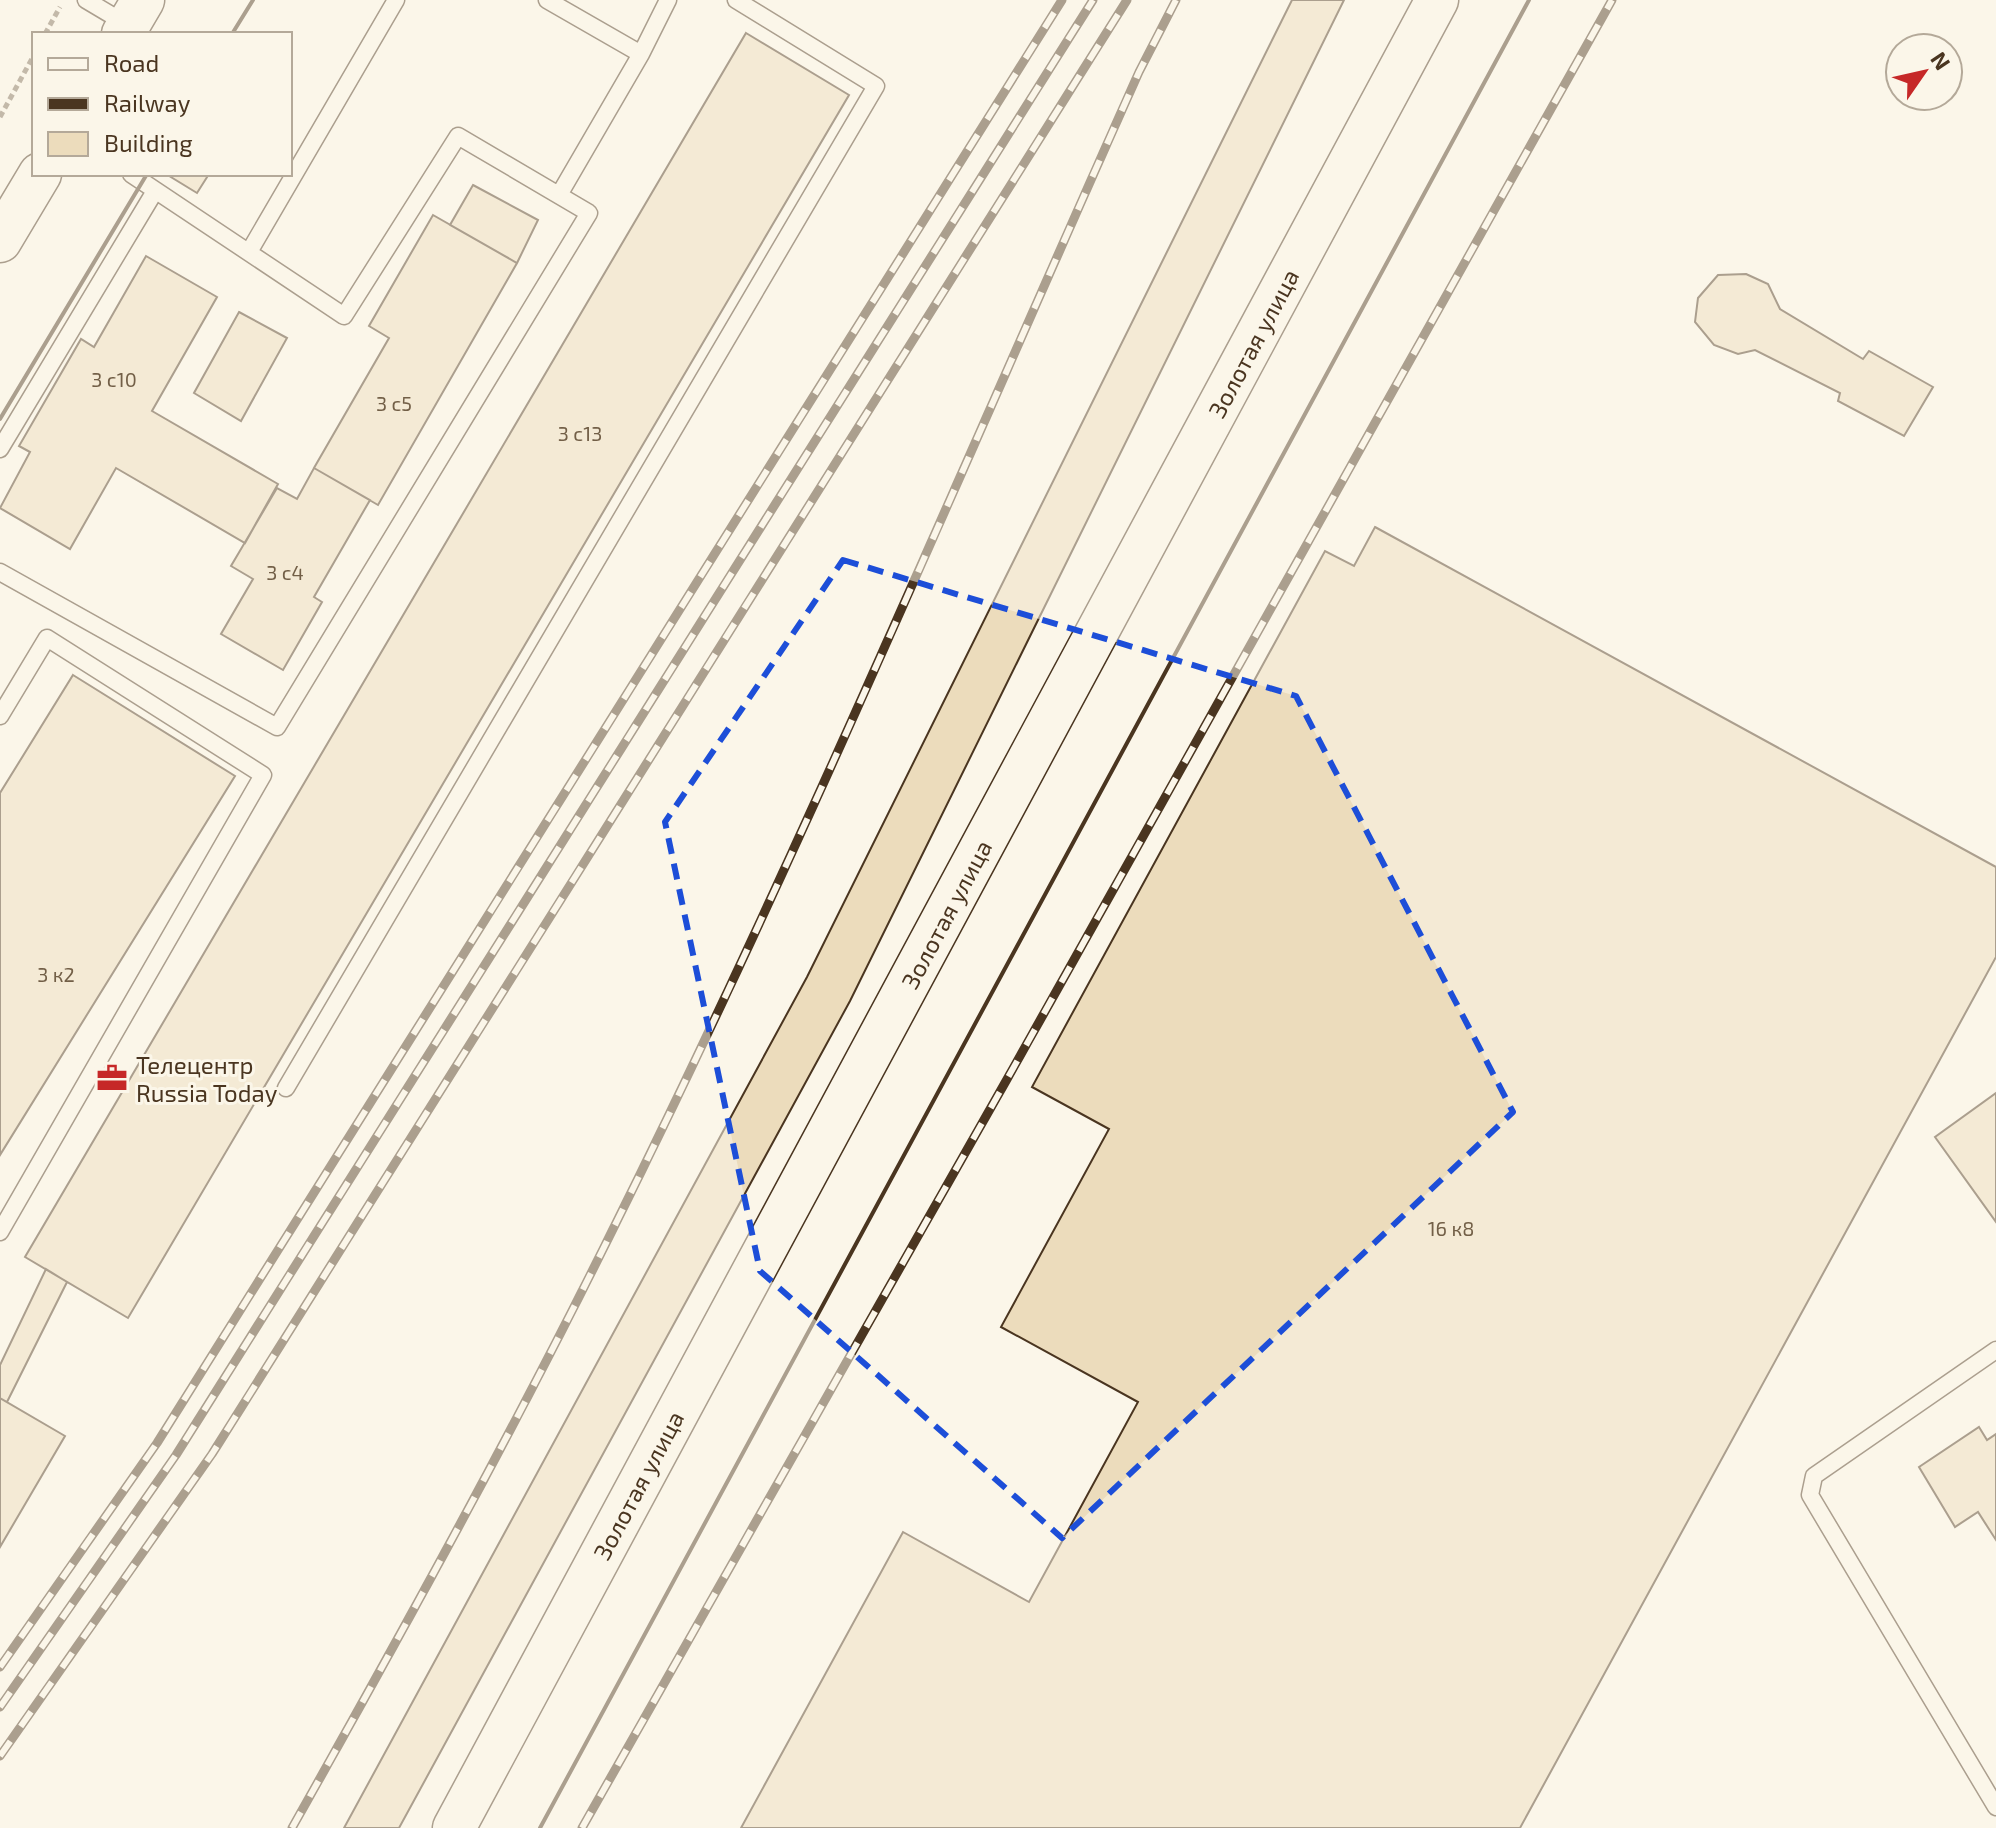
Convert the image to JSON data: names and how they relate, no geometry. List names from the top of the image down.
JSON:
{
  "streets": {
    "street": ["Золотая улица"]
  },
  "places": {
    "office": ["Телецентр Russia Today"]
  },
  "house_numbers": [
    "3 с10",
    "3 с5",
    "3 с13",
    "3 с4",
    "3 к2",
    "16 к8"
  ],
  "legend": ["Road", "Railway", "Building"],
  "north": "top right"
}
